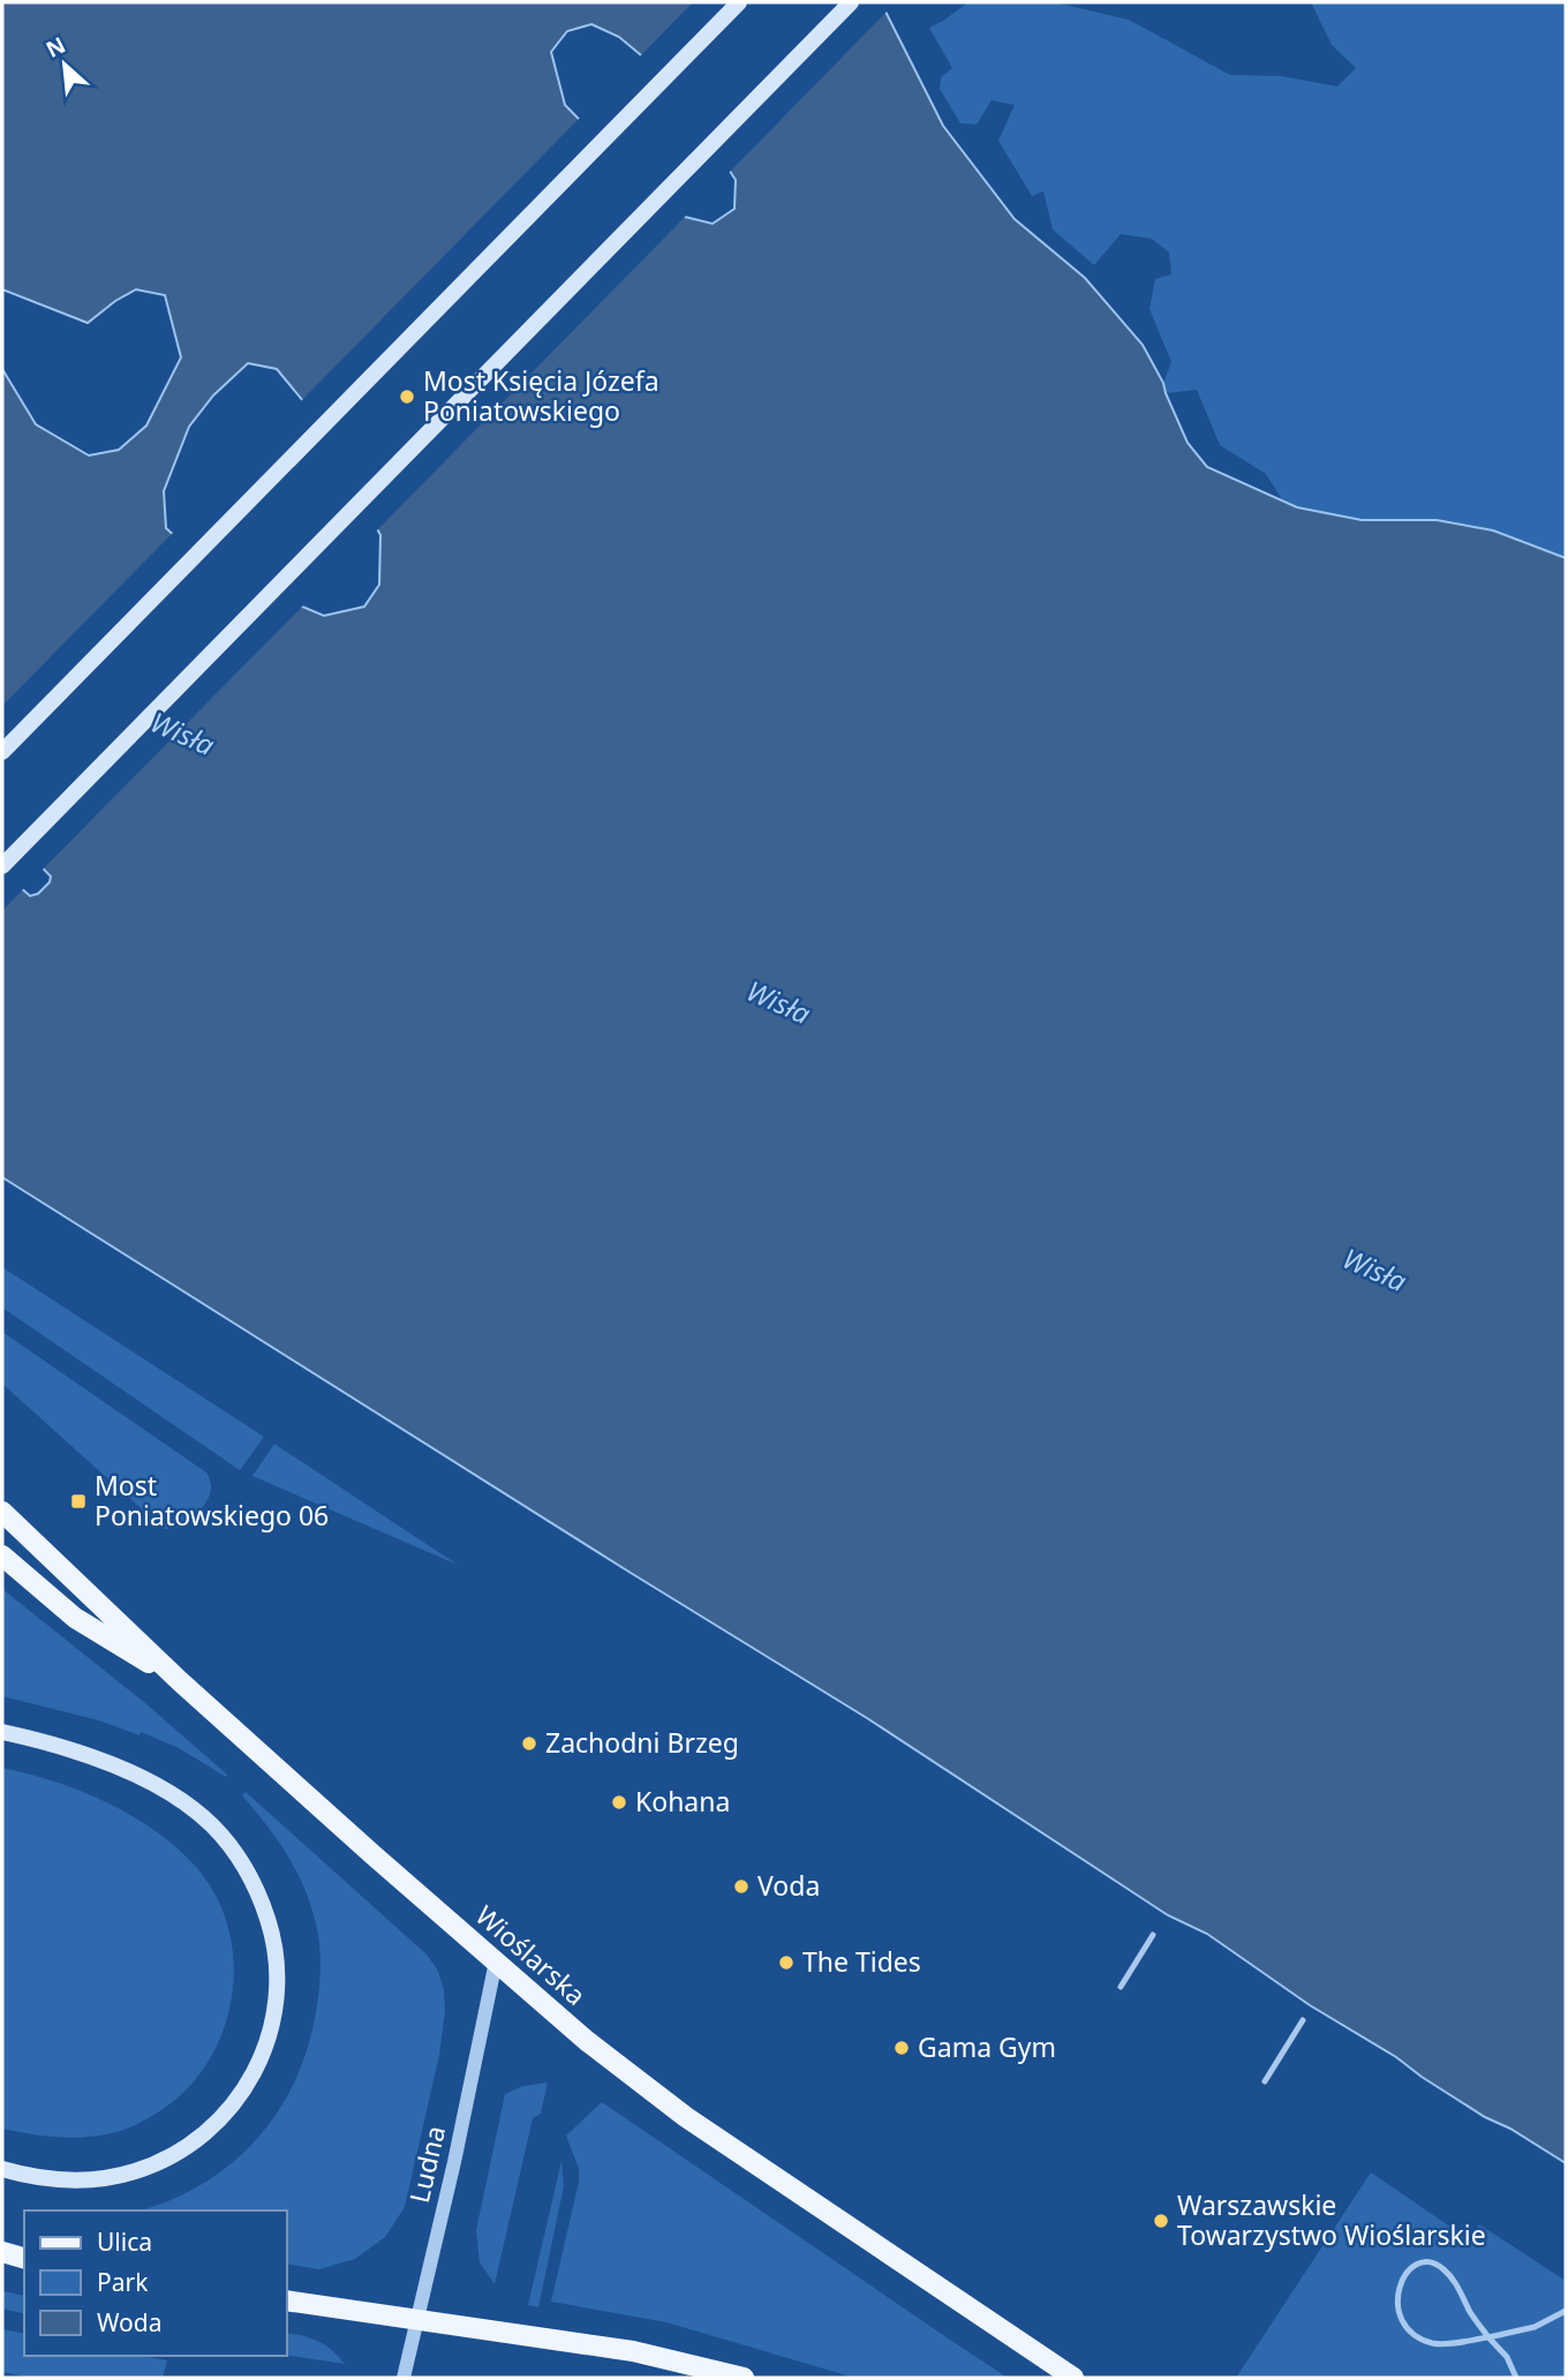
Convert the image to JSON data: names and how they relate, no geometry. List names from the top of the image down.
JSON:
{
  "streets": {
    "main road": ["Wioślarska"],
    "street": ["Ludna"]
  },
  "crossings": [
    ["Wioślarska", "Ludna"]
  ],
  "water": ["Wisła"],
  "places": {
    "other": [
      "Most Księcia Józefa Poniatowskiego",
      "Zachodni Brzeg",
      "Kohana",
      "Voda",
      "The Tides",
      "Gama Gym",
      "Warszawskie Towarzystwo Wioślarskie"
    ],
    "transit": ["Most Poniatowskiego 06"]
  },
  "legend": ["Ulica", "Park", "Woda"],
  "north": "top left"
}
